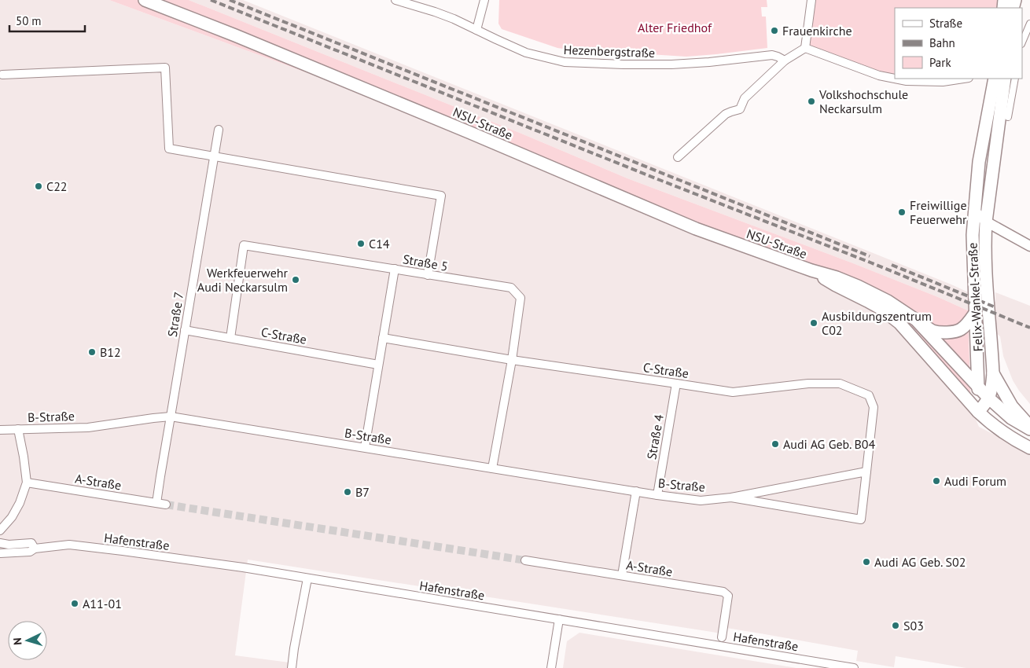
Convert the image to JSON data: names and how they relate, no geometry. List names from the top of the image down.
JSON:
{
  "streets": {
    "main road": ["NSU-Straße", "Felix-Wankel-Straße"],
    "street": [
      "Hezenbergstraße",
      "Straße 5",
      "Straße 7",
      "C-Straße",
      "B-Straße",
      "Straße 4",
      "A-Straße",
      "Hafenstraße"
    ]
  },
  "crossings": [
    ["NSU-Straße", "Felix-Wankel-Straße"],
    ["Straße 5", "C-Straße"],
    ["Straße 5", "B-Straße"],
    ["Straße 7", "C-Straße"],
    ["Straße 7", "B-Straße"],
    ["Straße 7", "A-Straße"],
    ["C-Straße", "B-Straße"],
    ["C-Straße", "Straße 4"],
    ["B-Straße", "Straße 4"]
  ],
  "parks": ["Alter Friedhof"],
  "places": [
    "Frauenkirche",
    "Volkshochschule Neckarsulm",
    "C22",
    "Freiwillige Feuerwehr",
    "C14",
    "Werkfeuerwehr Audi Neckarsulm",
    "Ausbildungszentrum C02",
    "B12",
    "Audi AG Geb. B04",
    "Audi Forum",
    "B7",
    "Audi AG Geb. S02",
    "A11-01",
    "S03"
  ],
  "legend": ["Straße", "Bahn", "Park"],
  "scale_bar": "50 m",
  "north": "left"
}
